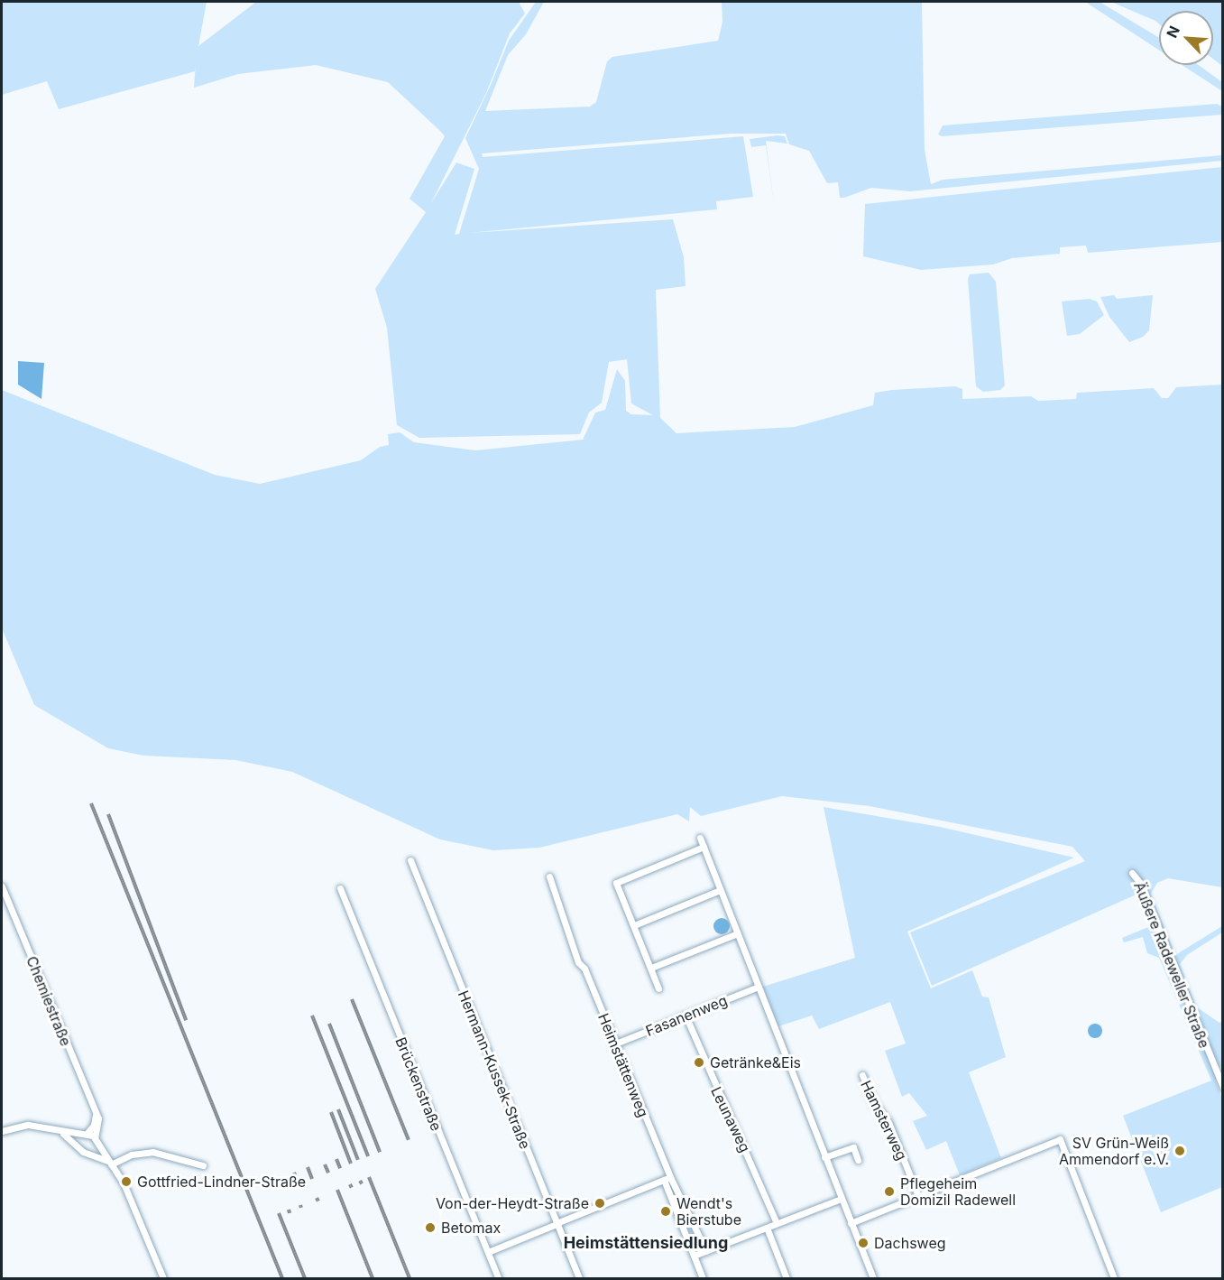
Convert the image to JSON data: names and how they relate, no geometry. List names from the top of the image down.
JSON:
{
  "streets": {
    "street": [
      "Äußere Radeweller Straße",
      "Chemiestraße",
      "Fasanenweg",
      "Heimstättenweg",
      "Hermann-Kussek-Straße",
      "Brückenstraße",
      "Leunaweg",
      "Hamsterweg"
    ]
  },
  "crossings": [
    ["Fasanenweg", "Heimstättenweg"],
    ["Fasanenweg", "Leunaweg"]
  ],
  "districts": ["Heimstättensiedlung"],
  "places": [
    "Getränke&Eis",
    "SV Grün-Weiß Ammendorf e.V.",
    "Gottfried-Lindner-Straße",
    "Pflegeheim Domizil Radewell",
    "Von-der-Heydt-Straße",
    "Wendt's Bierstube",
    "Betomax",
    "Dachsweg"
  ],
  "north": "top left"
}
